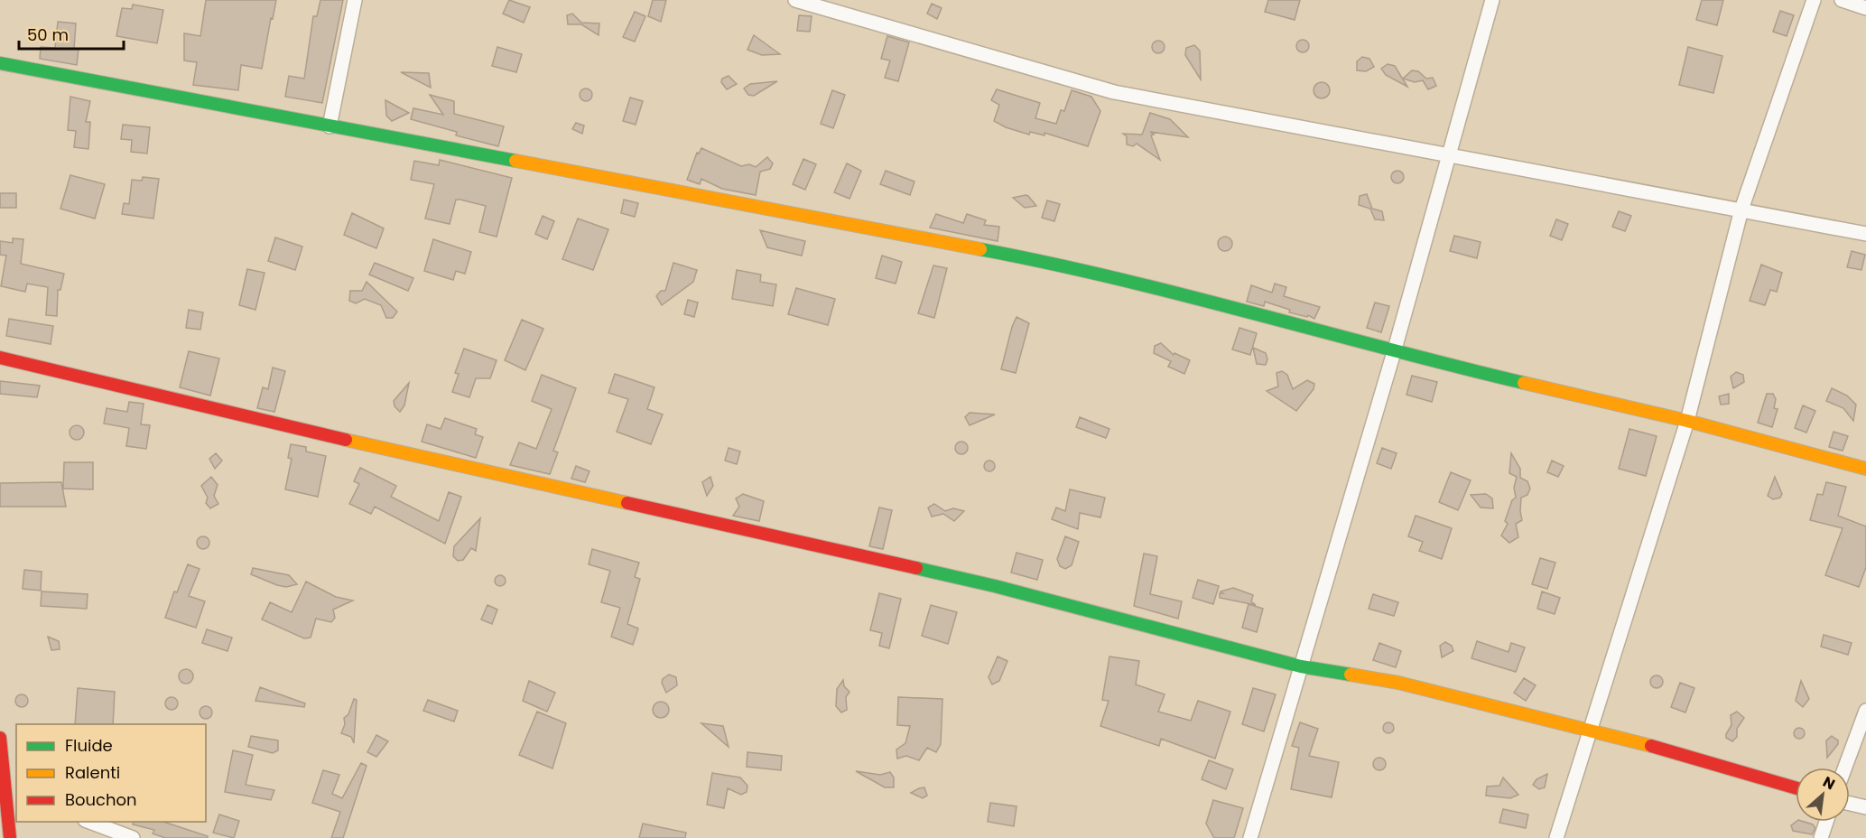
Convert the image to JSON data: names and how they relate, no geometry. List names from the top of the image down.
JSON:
{
  "legend": ["Fluide", "Ralenti", "Bouchon"],
  "scale_bar": "50 m",
  "north": "top right"
}
